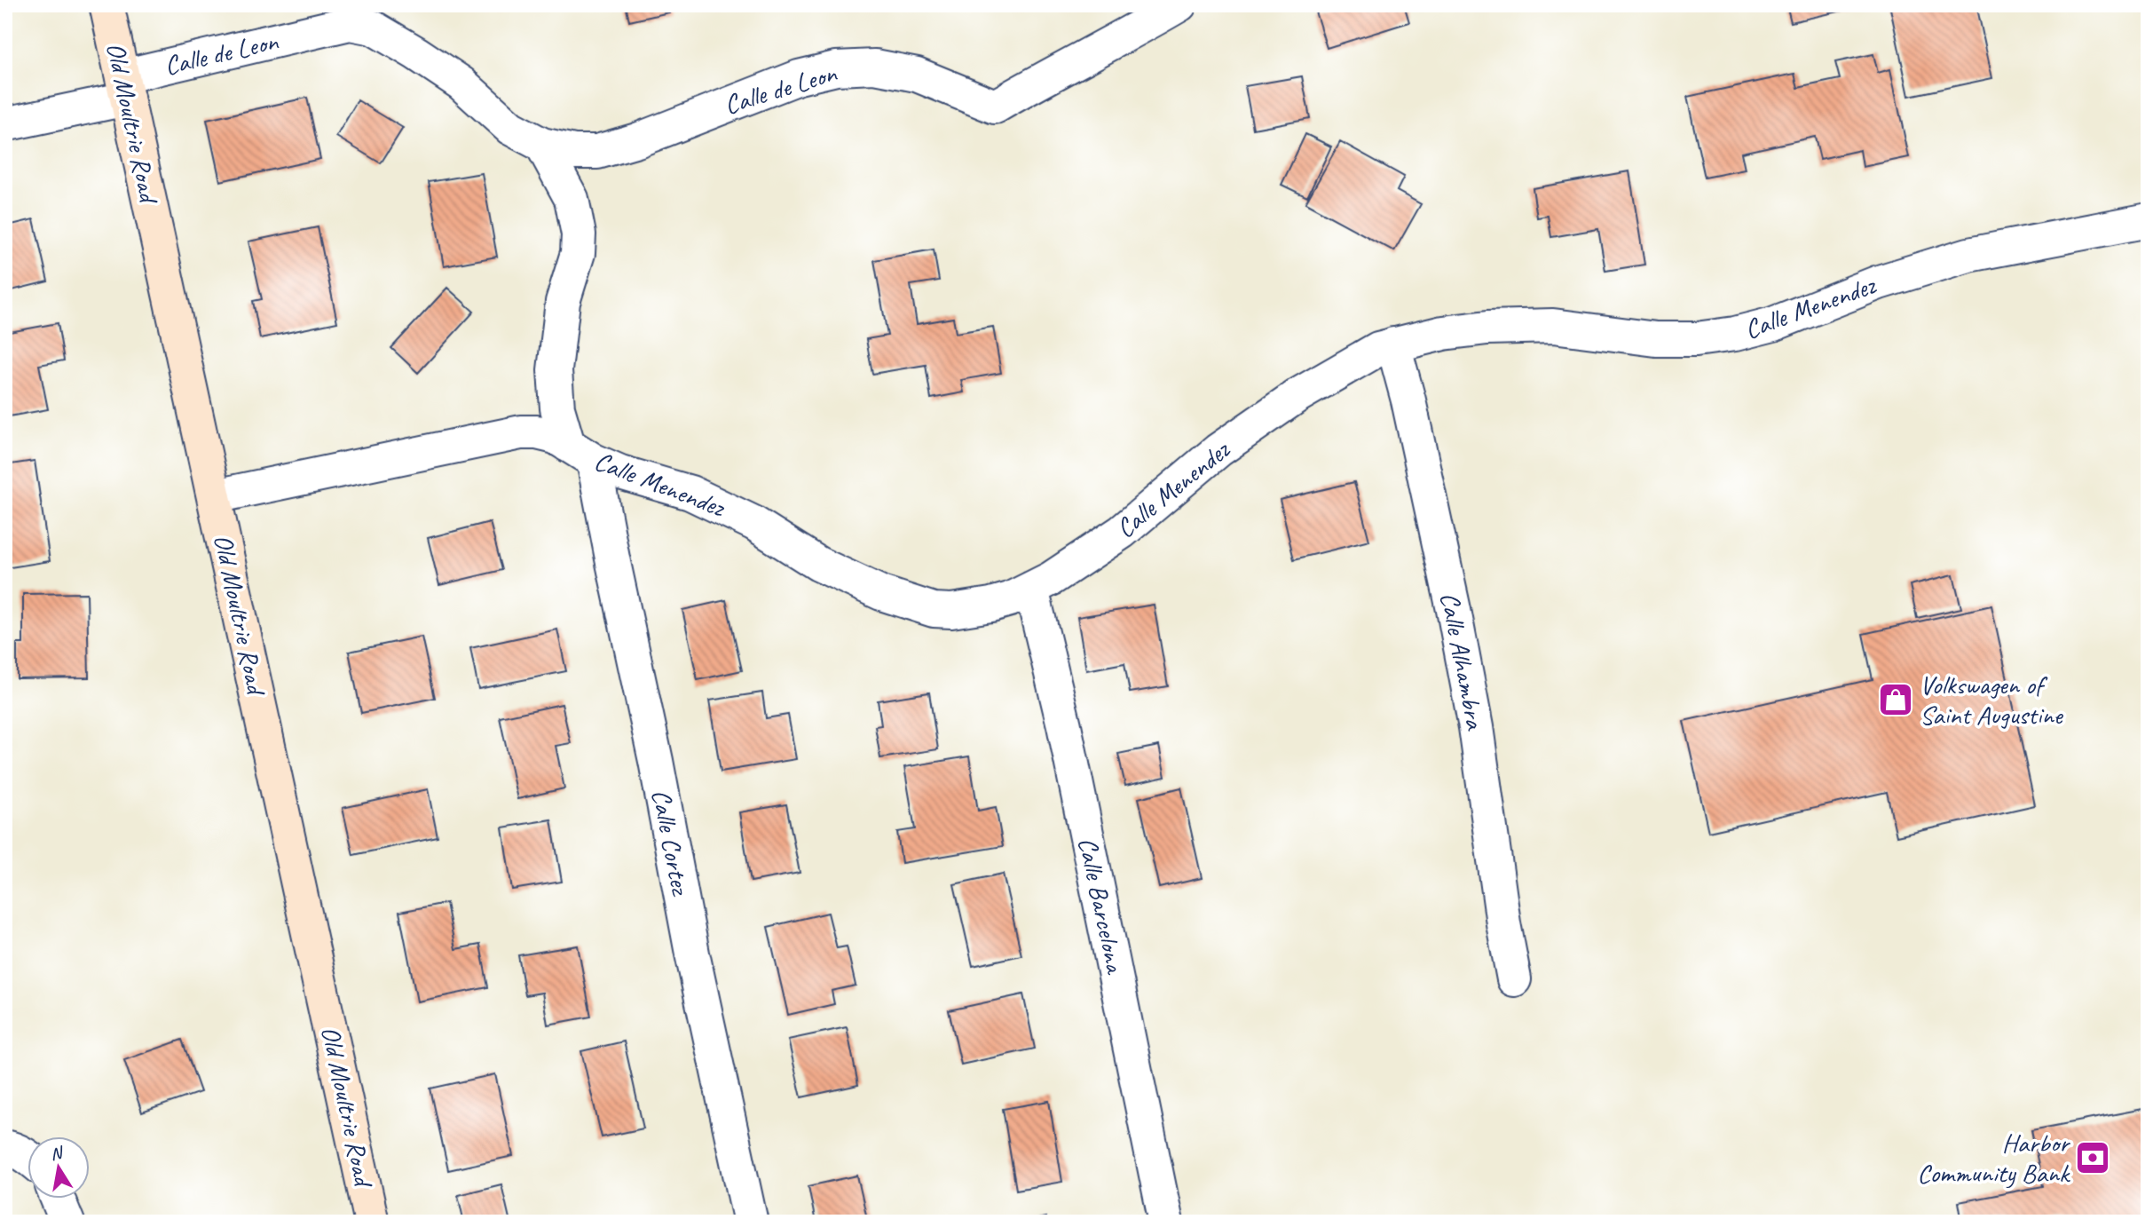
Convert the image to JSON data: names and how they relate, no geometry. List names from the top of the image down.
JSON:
{
  "streets": {
    "main road": ["Old Moultrie Road"],
    "street": [
      "Calle de Leon",
      "Calle Menendez",
      "Calle Alhambra",
      "Calle Cortez",
      "Calle Barcelona"
    ]
  },
  "crossings": [
    ["Calle de Leon", "Old Moultrie Road"],
    ["Old Moultrie Road", "Calle Menendez"],
    ["Calle Menendez", "Calle Alhambra"],
    ["Calle Menendez", "Calle Cortez"],
    ["Calle Menendez", "Calle Barcelona"]
  ],
  "places": {
    "shop": ["Volkswagen of Saint Augustine"],
    "bank": ["Harbor Community Bank"]
  },
  "north": "top"
}
